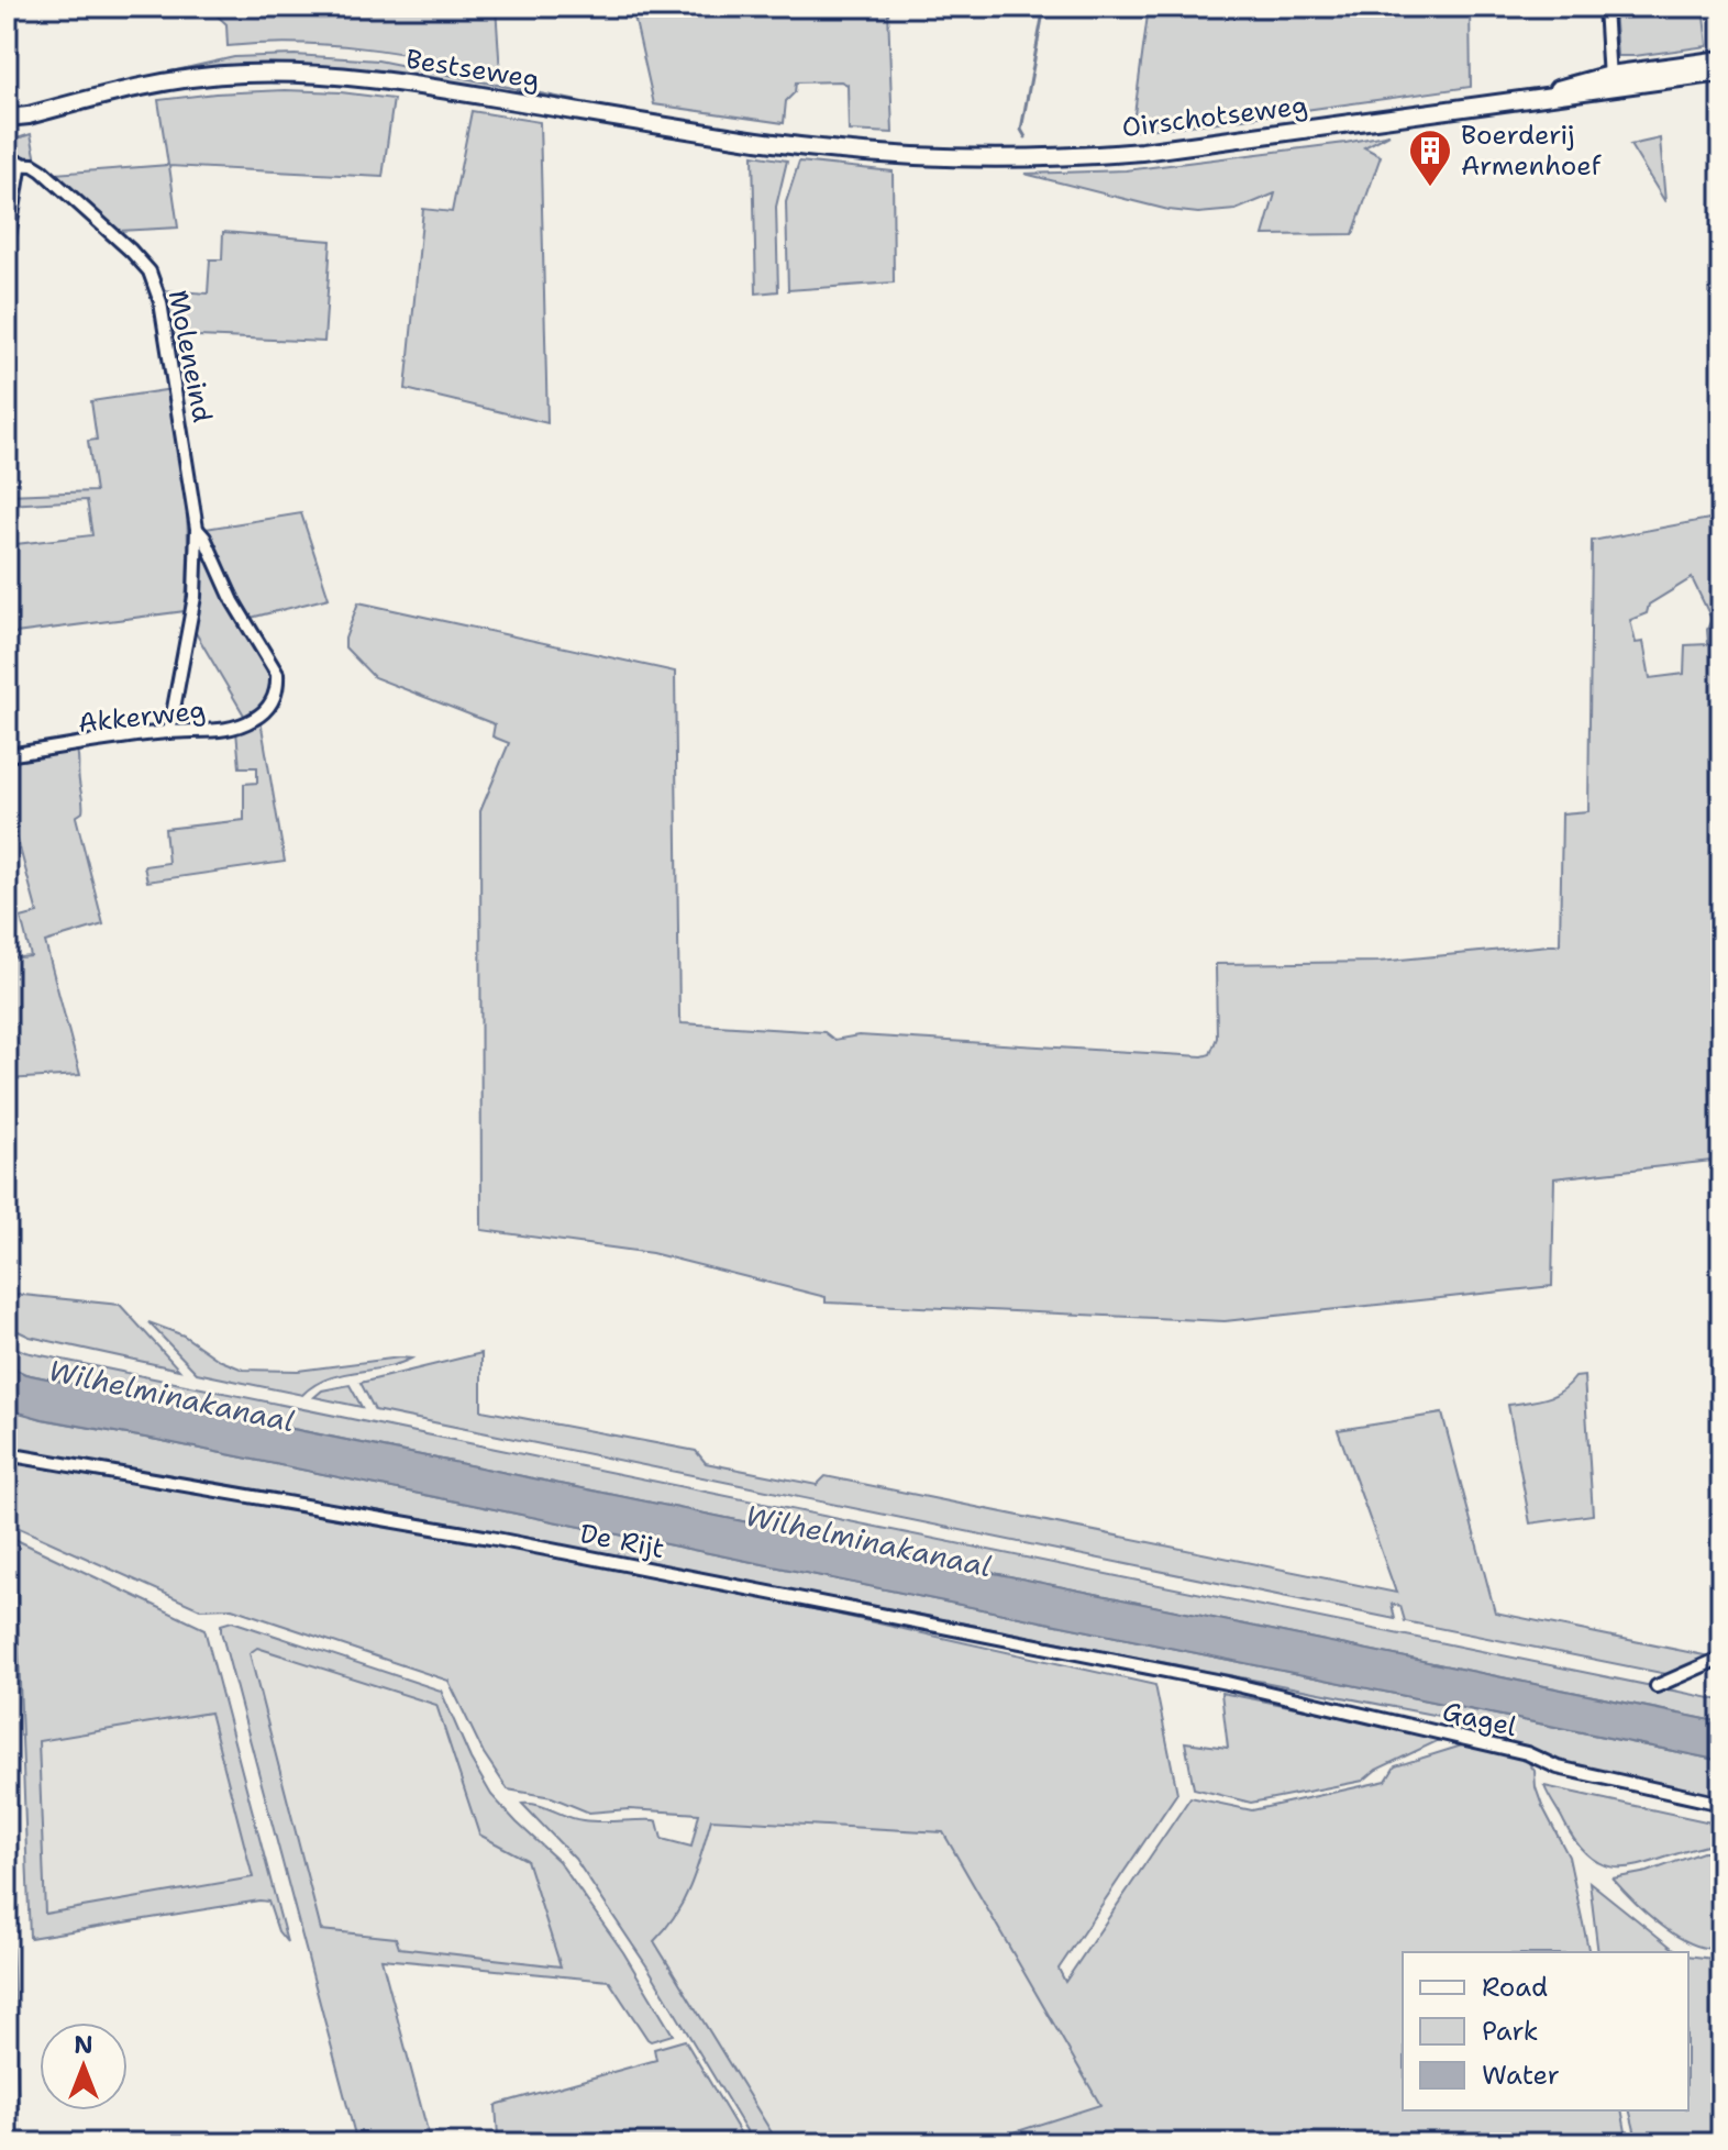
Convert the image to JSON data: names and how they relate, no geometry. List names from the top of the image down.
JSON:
{
  "streets": {
    "main road": ["Bestseweg", "Oirschotseweg"],
    "street": [
      "Moleneind",
      "Akkerweg",
      "De Rijt",
      "Gagel"
    ]
  },
  "crossings": [
    ["Bestseweg", "Oirschotseweg"],
    ["Moleneind", "Akkerweg"],
    ["De Rijt", "Gagel"]
  ],
  "water": ["Wilhelminakanaal"],
  "places": {
    "building": ["Boerderij Armenhoef"]
  },
  "legend": ["Road", "Park", "Water"],
  "north": "top"
}
